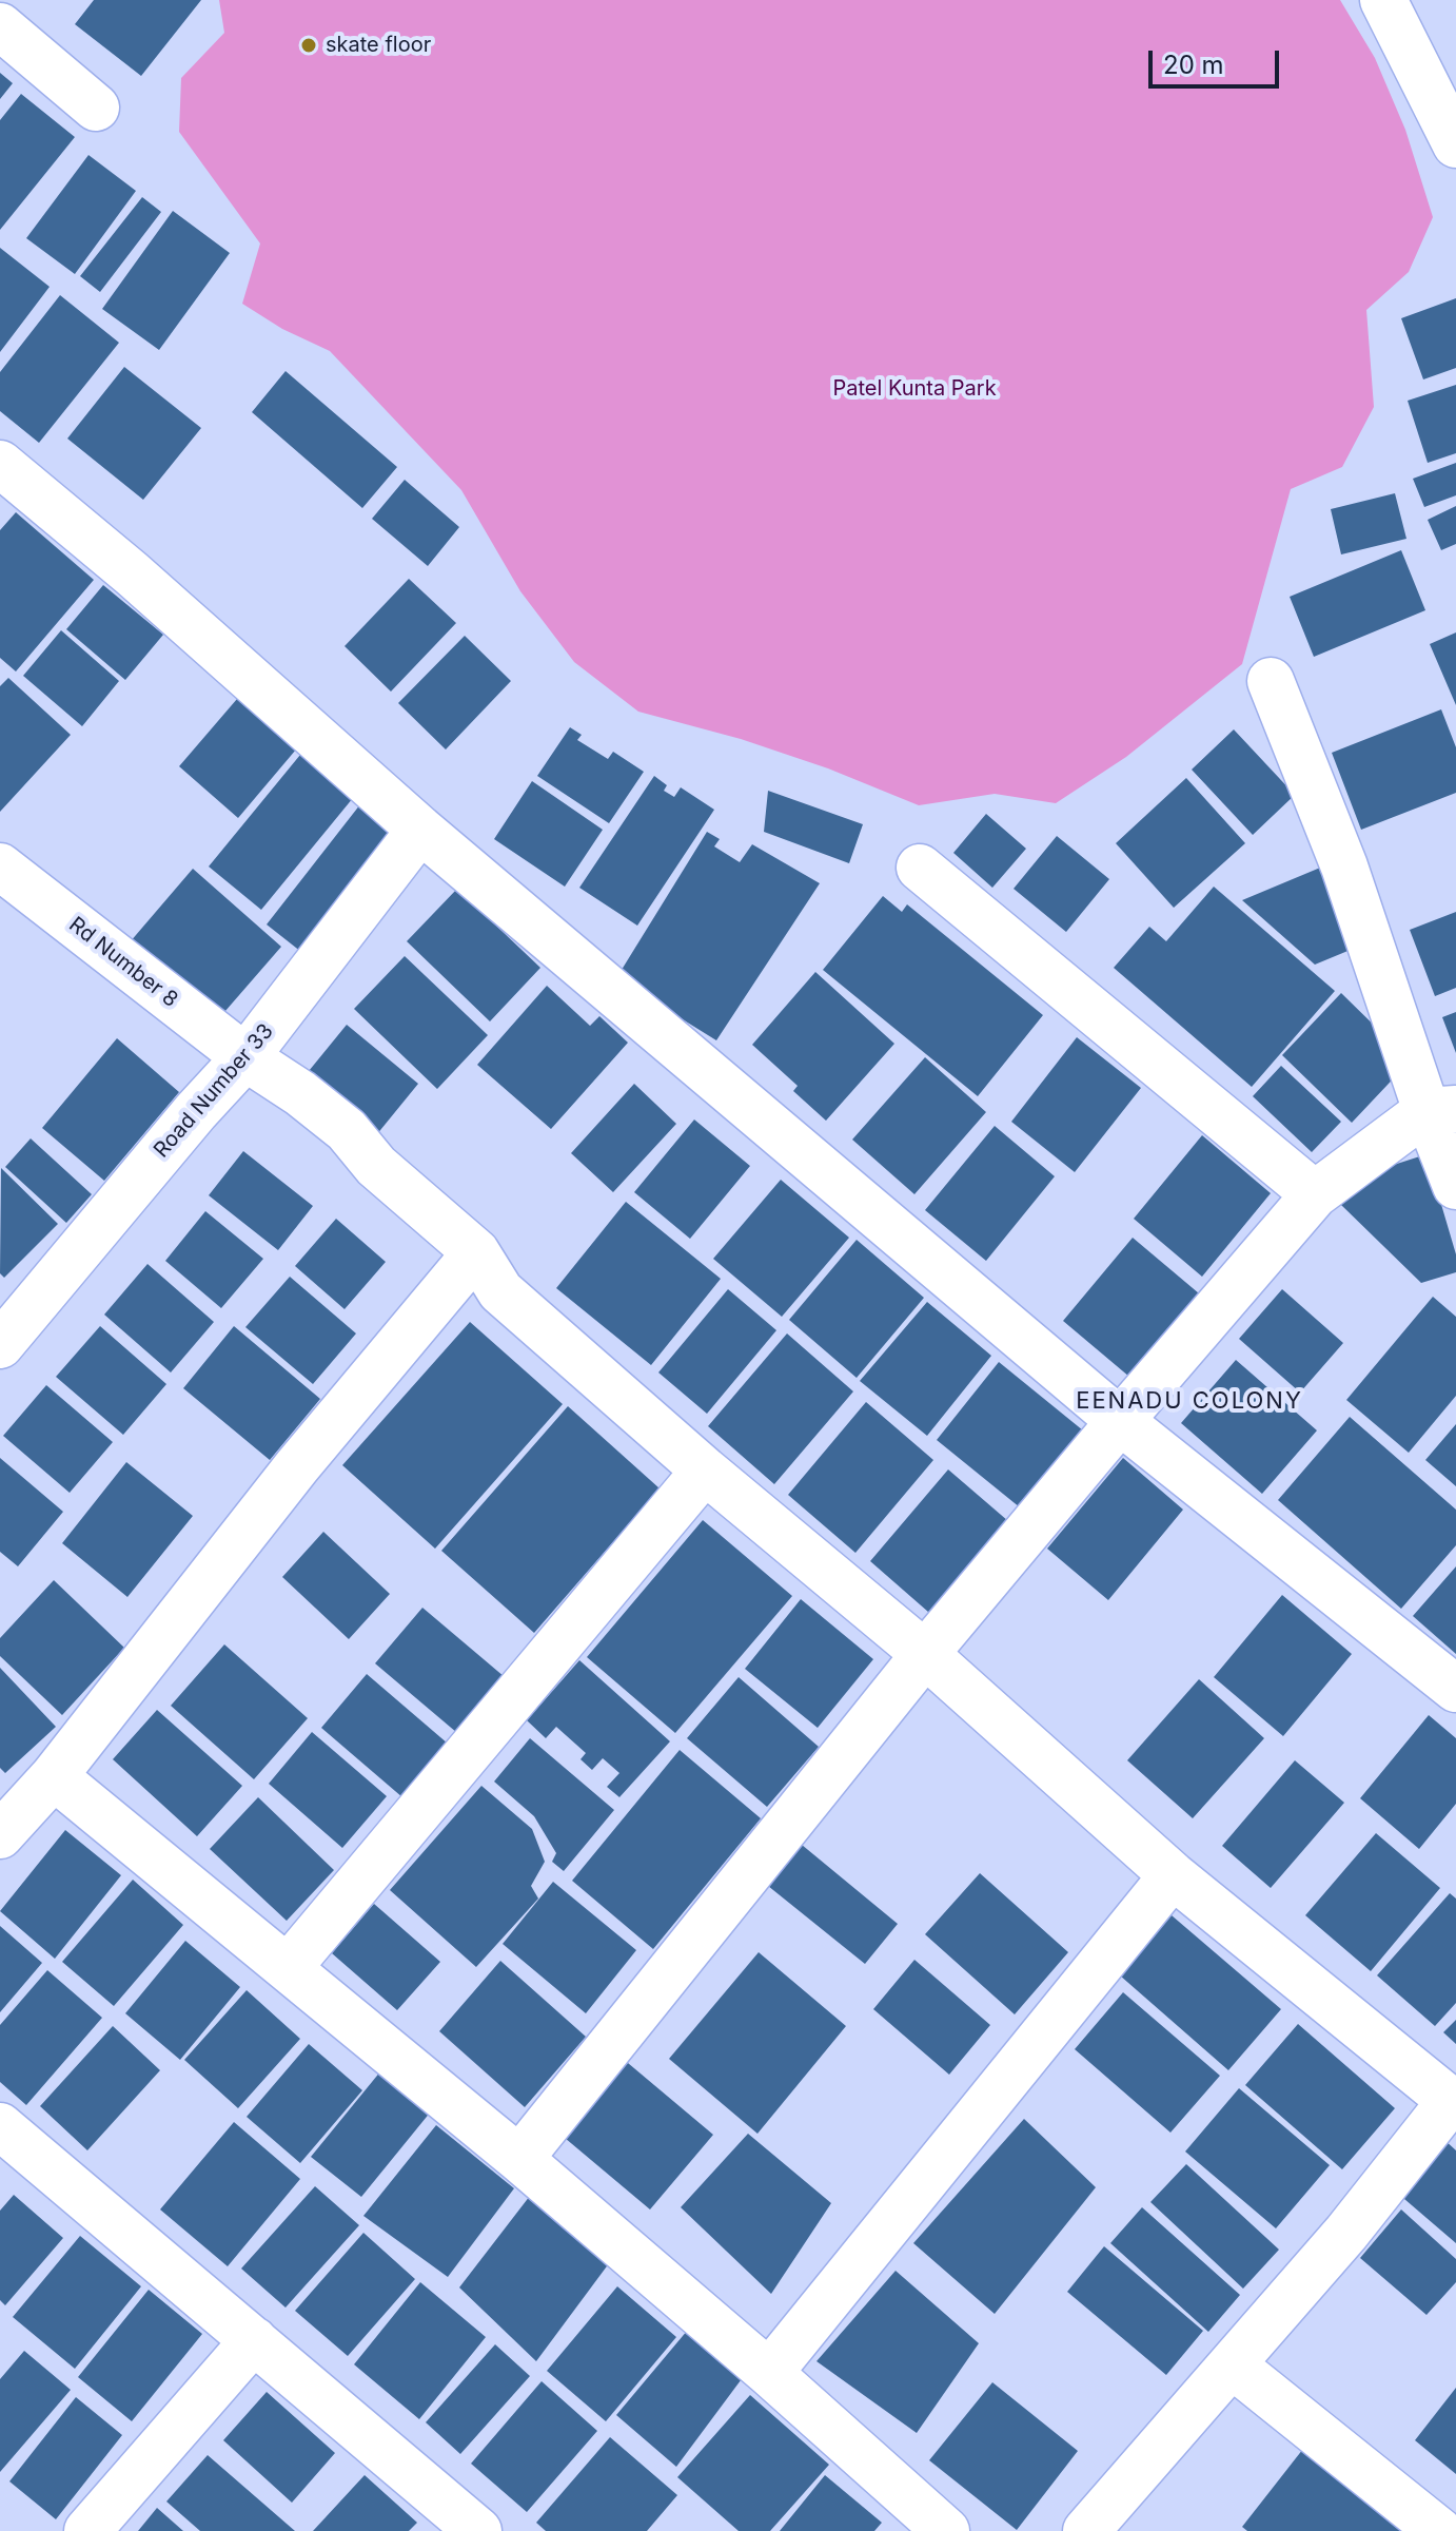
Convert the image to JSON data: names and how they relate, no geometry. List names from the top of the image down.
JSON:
{
  "streets": {
    "street": ["Rd Number 8", "Road Number 33"]
  },
  "crossings": [
    ["Rd Number 8", "Road Number 33"]
  ],
  "districts": ["EENADU COLONY"],
  "parks": ["Patel Kunta Park"],
  "places": ["skate floor"],
  "scale_bar": "20 m"
}
